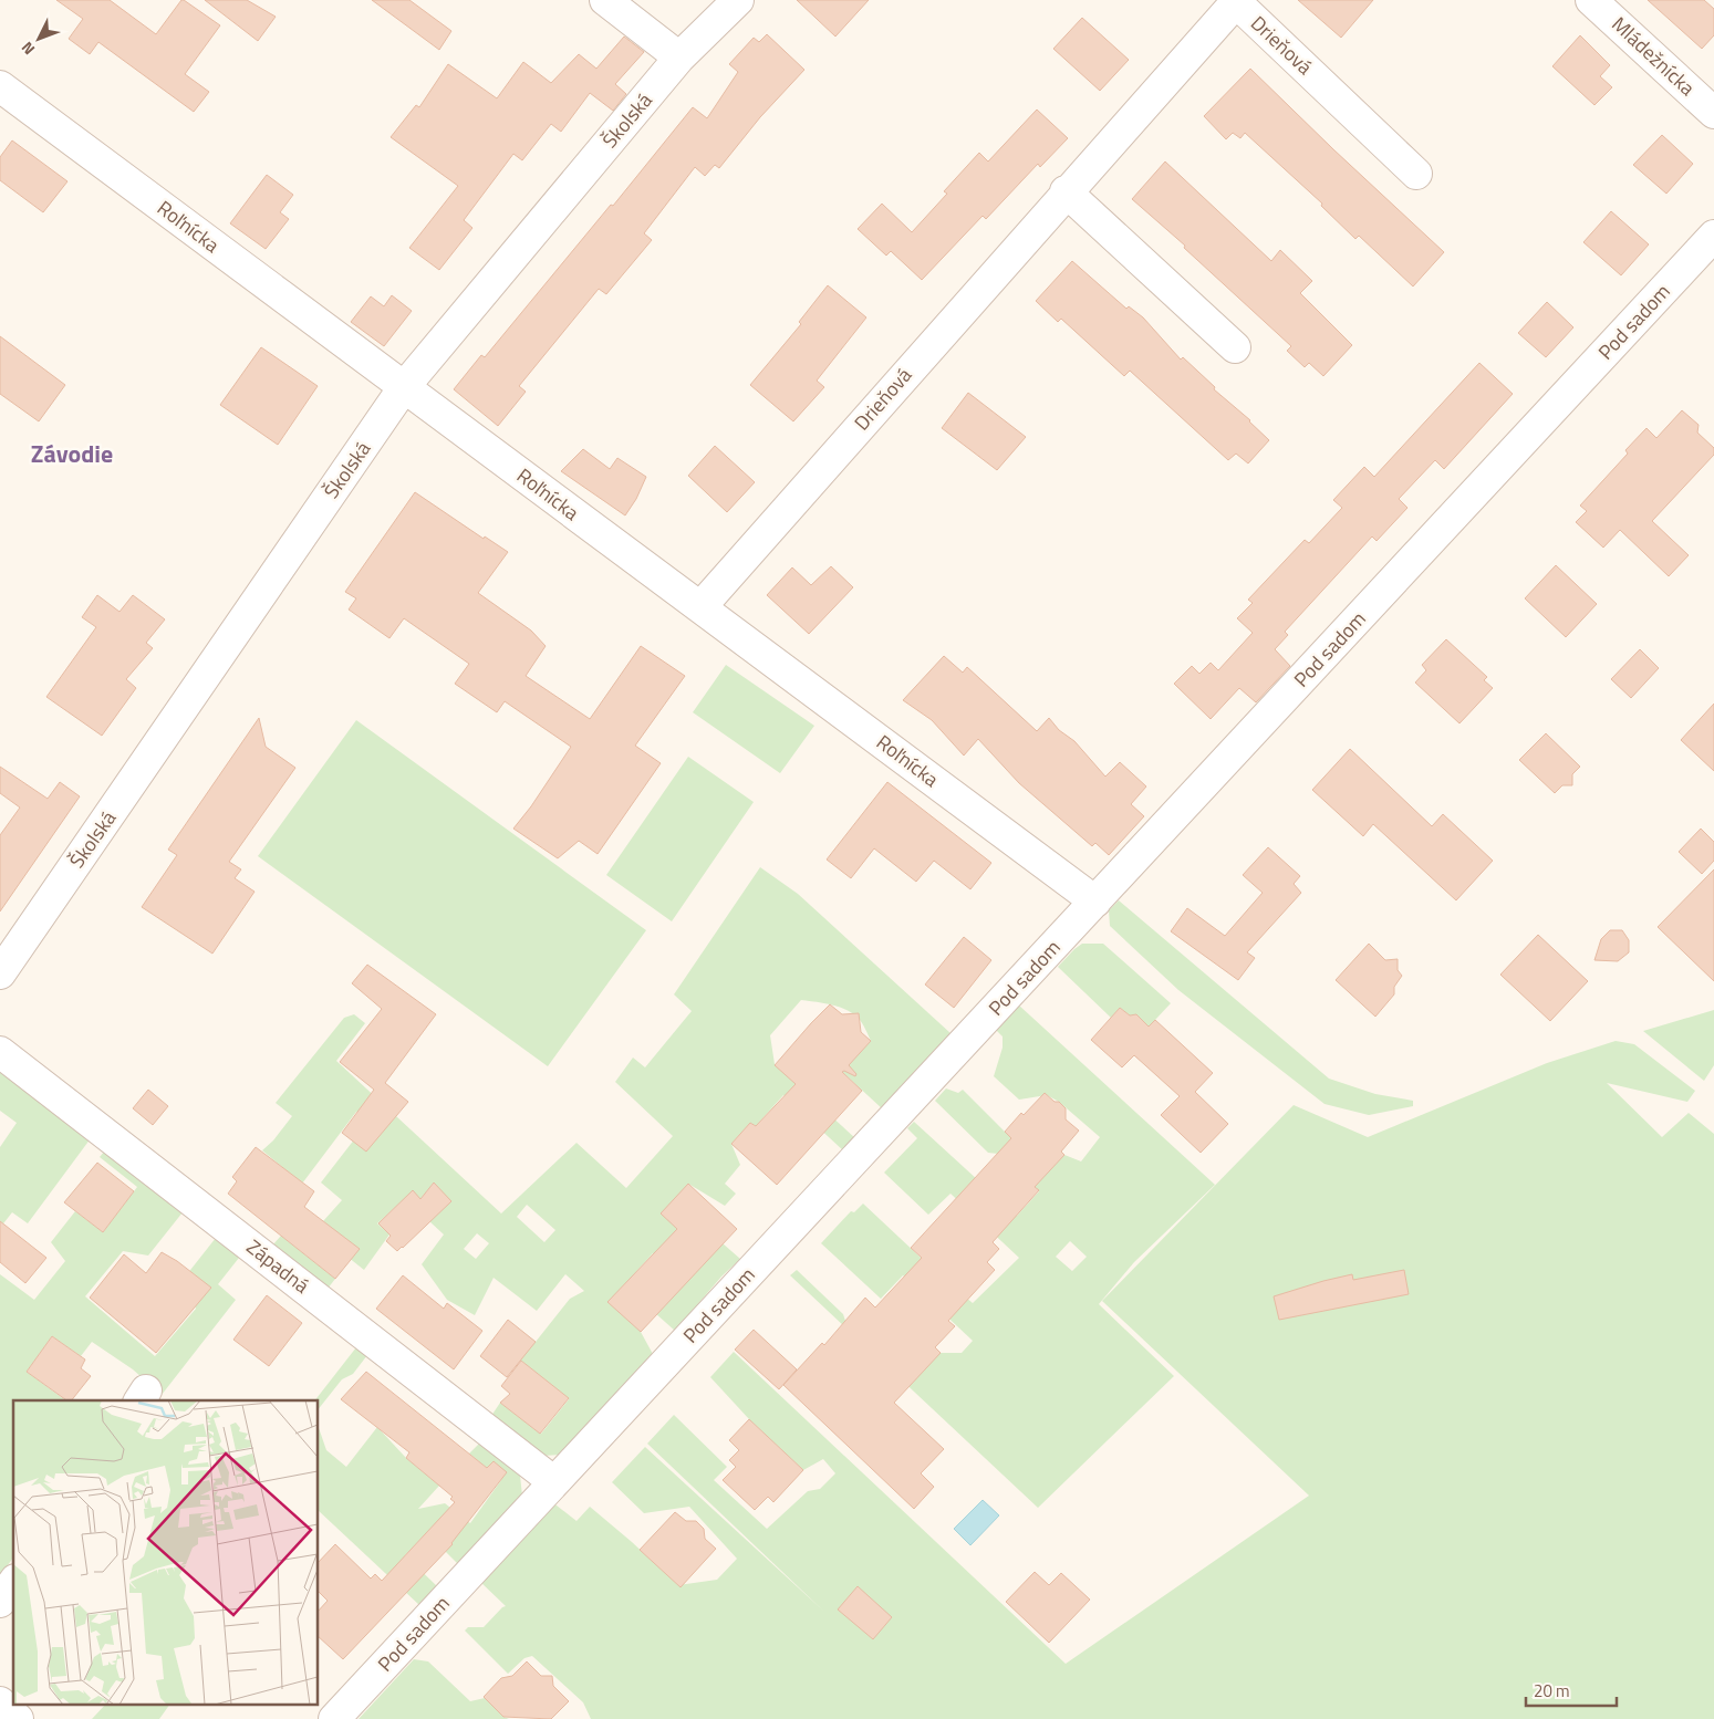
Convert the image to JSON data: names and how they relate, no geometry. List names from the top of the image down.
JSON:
{
  "streets": {
    "street": [
      "Drieňová",
      "Mládežnícka",
      "Školská",
      "Roľnícka",
      "Pod sadom",
      "Západná"
    ]
  },
  "crossings": [
    ["Drieňová", "Roľnícka"],
    ["Školská", "Roľnícka"],
    ["Roľnícka", "Pod sadom"],
    ["Pod sadom", "Západná"]
  ],
  "districts": ["Závodie"],
  "scale_bar": "20 m",
  "north": "bottom left"
}
